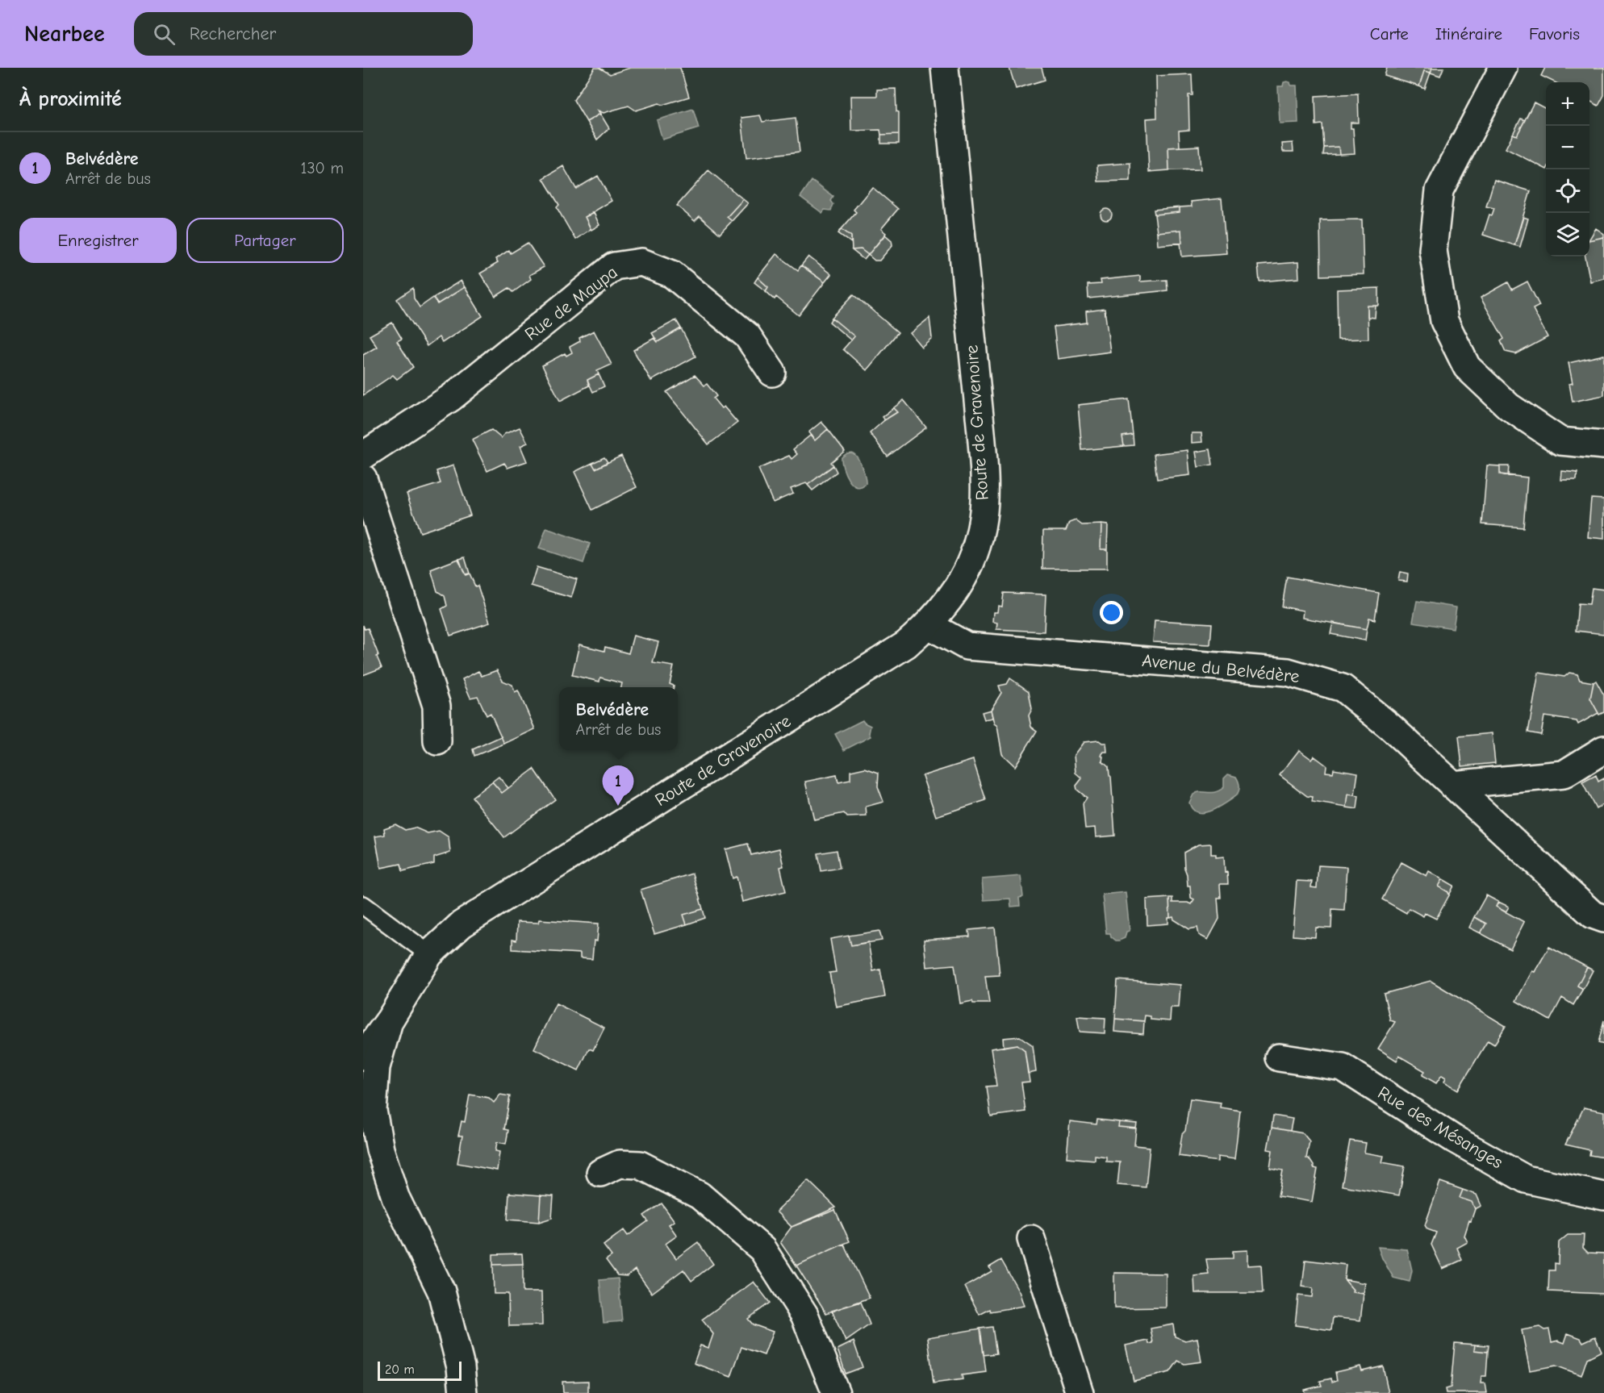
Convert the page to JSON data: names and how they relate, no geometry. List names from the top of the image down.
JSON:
{
  "streets": {
    "street": [
      "Rue de Maupa",
      "Route de Gravenoire",
      "Avenue du Belvédère",
      "Rue des Mésanges"
    ]
  },
  "crossings": [
    ["Route de Gravenoire", "Avenue du Belvédère"]
  ],
  "scale_bar": "20 m",
  "page": {
    "header": "Nearbee",
    "search": "Rechercher",
    "nav": ["Carte", "Itinéraire", "Favoris"],
    "heading": "À proximité",
    "map_buttons": ["+", "−"],
    "list": [
      {
        "mark": "1",
        "name": "Belvédère",
        "note": "Arrêt de bus",
        "value": "130 m"
      }
    ],
    "buttons": ["Enregistrer", "Partager"],
    "popup": ["Belvédère", "Arrêt de bus"],
    "pins": "1",
    "scale": "20 m"
  }
}
